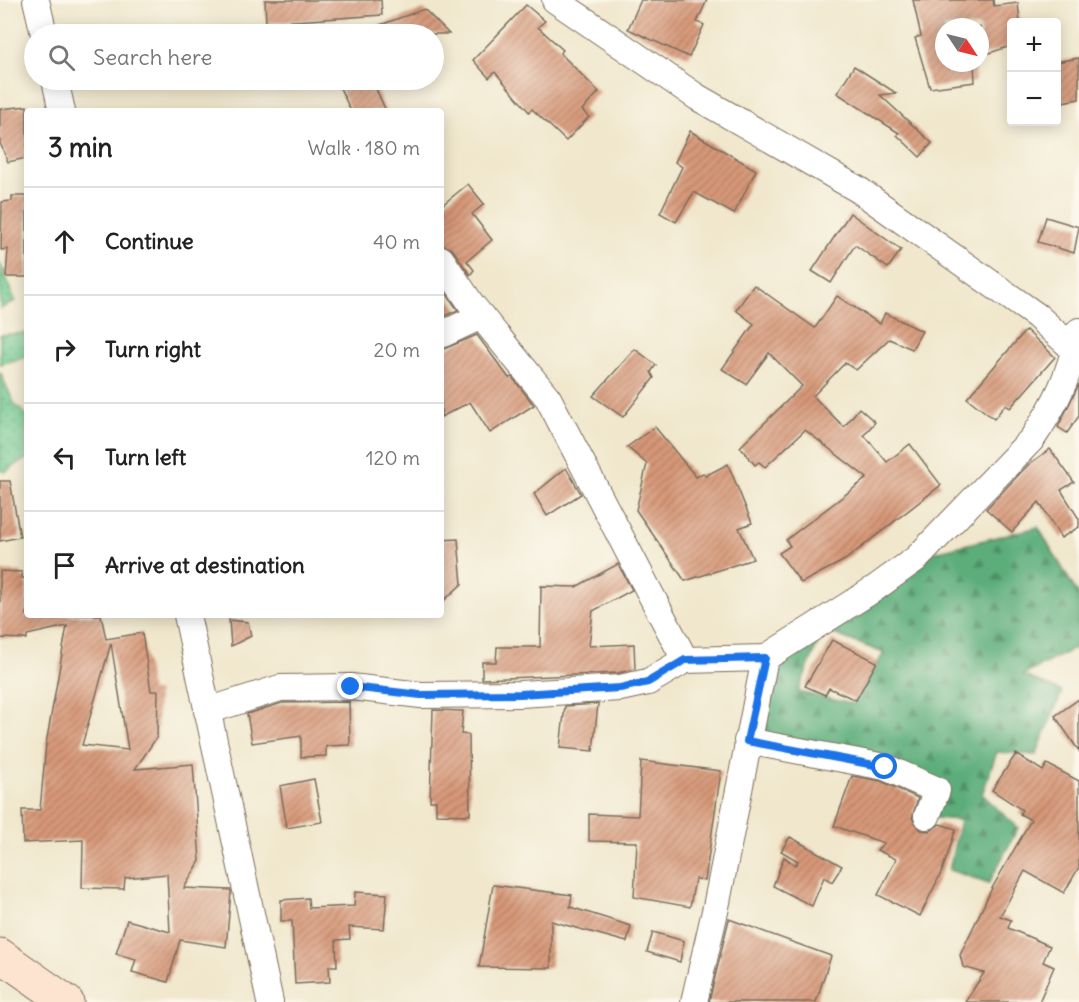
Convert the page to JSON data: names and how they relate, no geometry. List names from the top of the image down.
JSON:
{
  "north": "bottom right",
  "page": {
    "map_buttons": ["+", "−"],
    "search": "Search here",
    "heading": ["3 min", "Walk · 180 m"],
    "list": [
      ["Continue", "40 m"],
      ["Turn right", "20 m"],
      ["Turn left", "120 m"],
      "Arrive at destination"
    ]
  }
}
